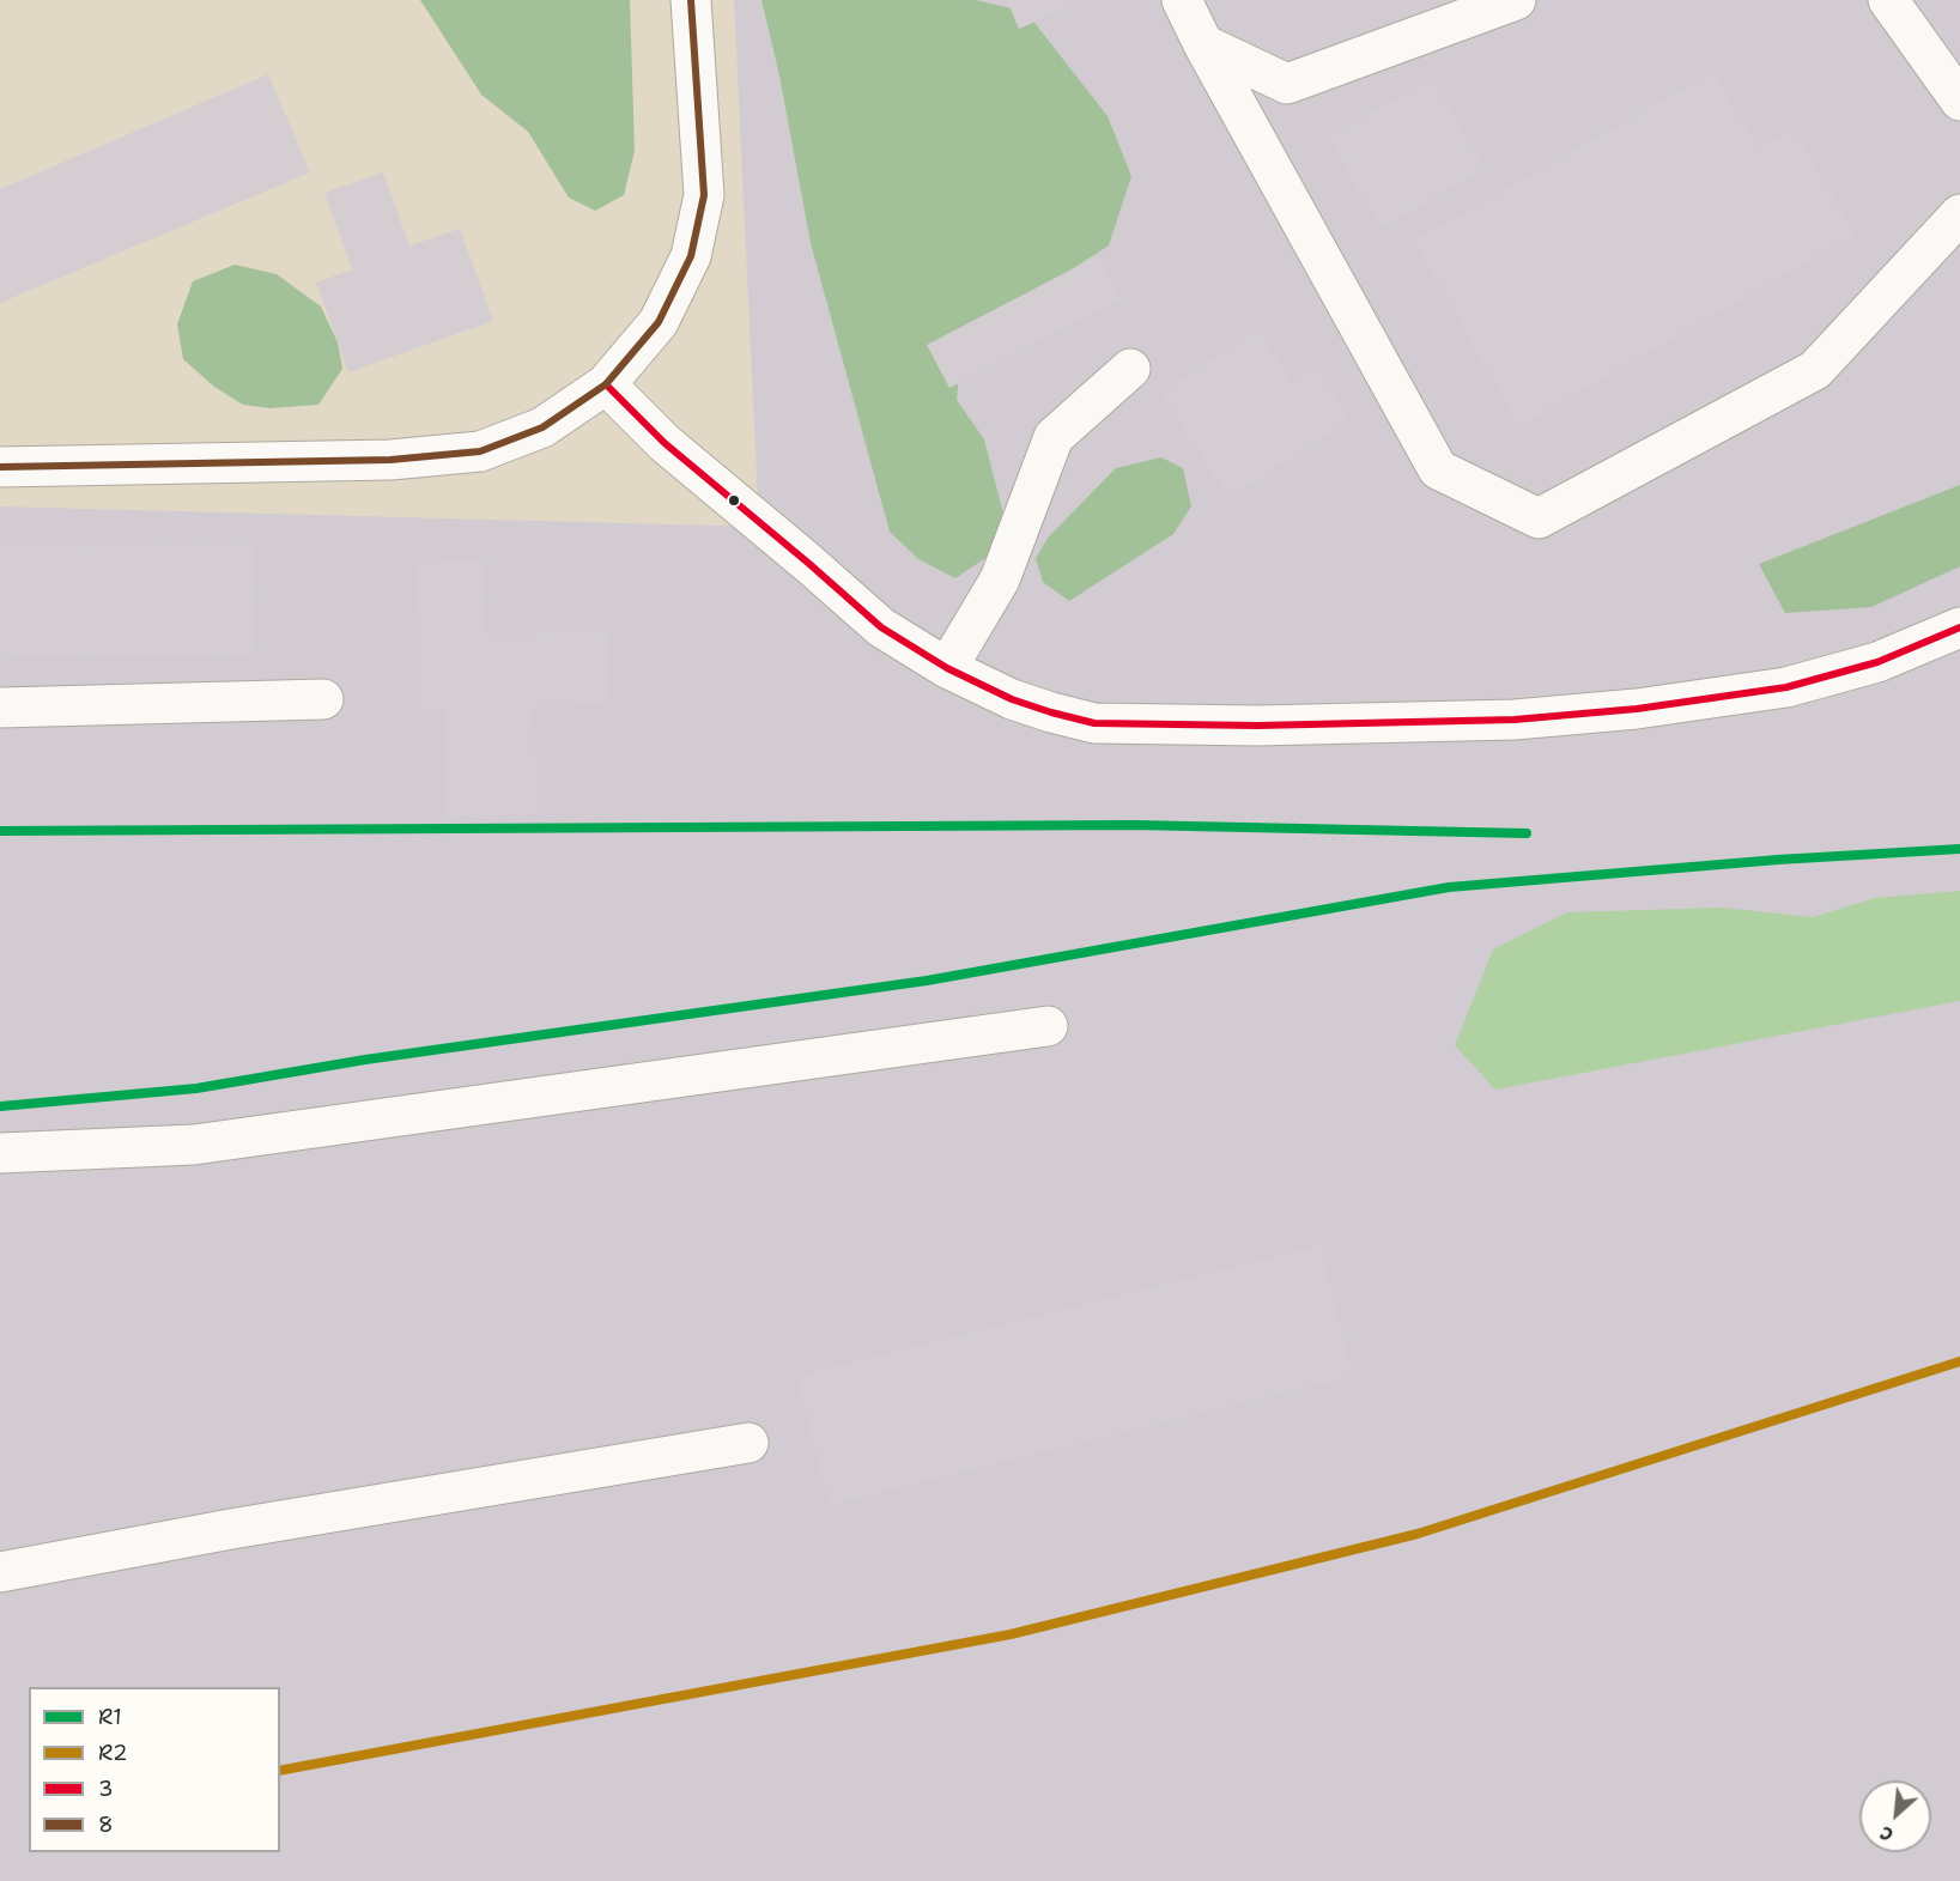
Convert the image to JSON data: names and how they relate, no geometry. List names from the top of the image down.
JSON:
{
  "lines": [
    "transit line 8",
    "transit line 3",
    "transit line R1",
    "transit line R2"
  ],
  "legend": [
    "R1",
    "R2",
    "3",
    "8"
  ],
  "north": "bottom left"
}
